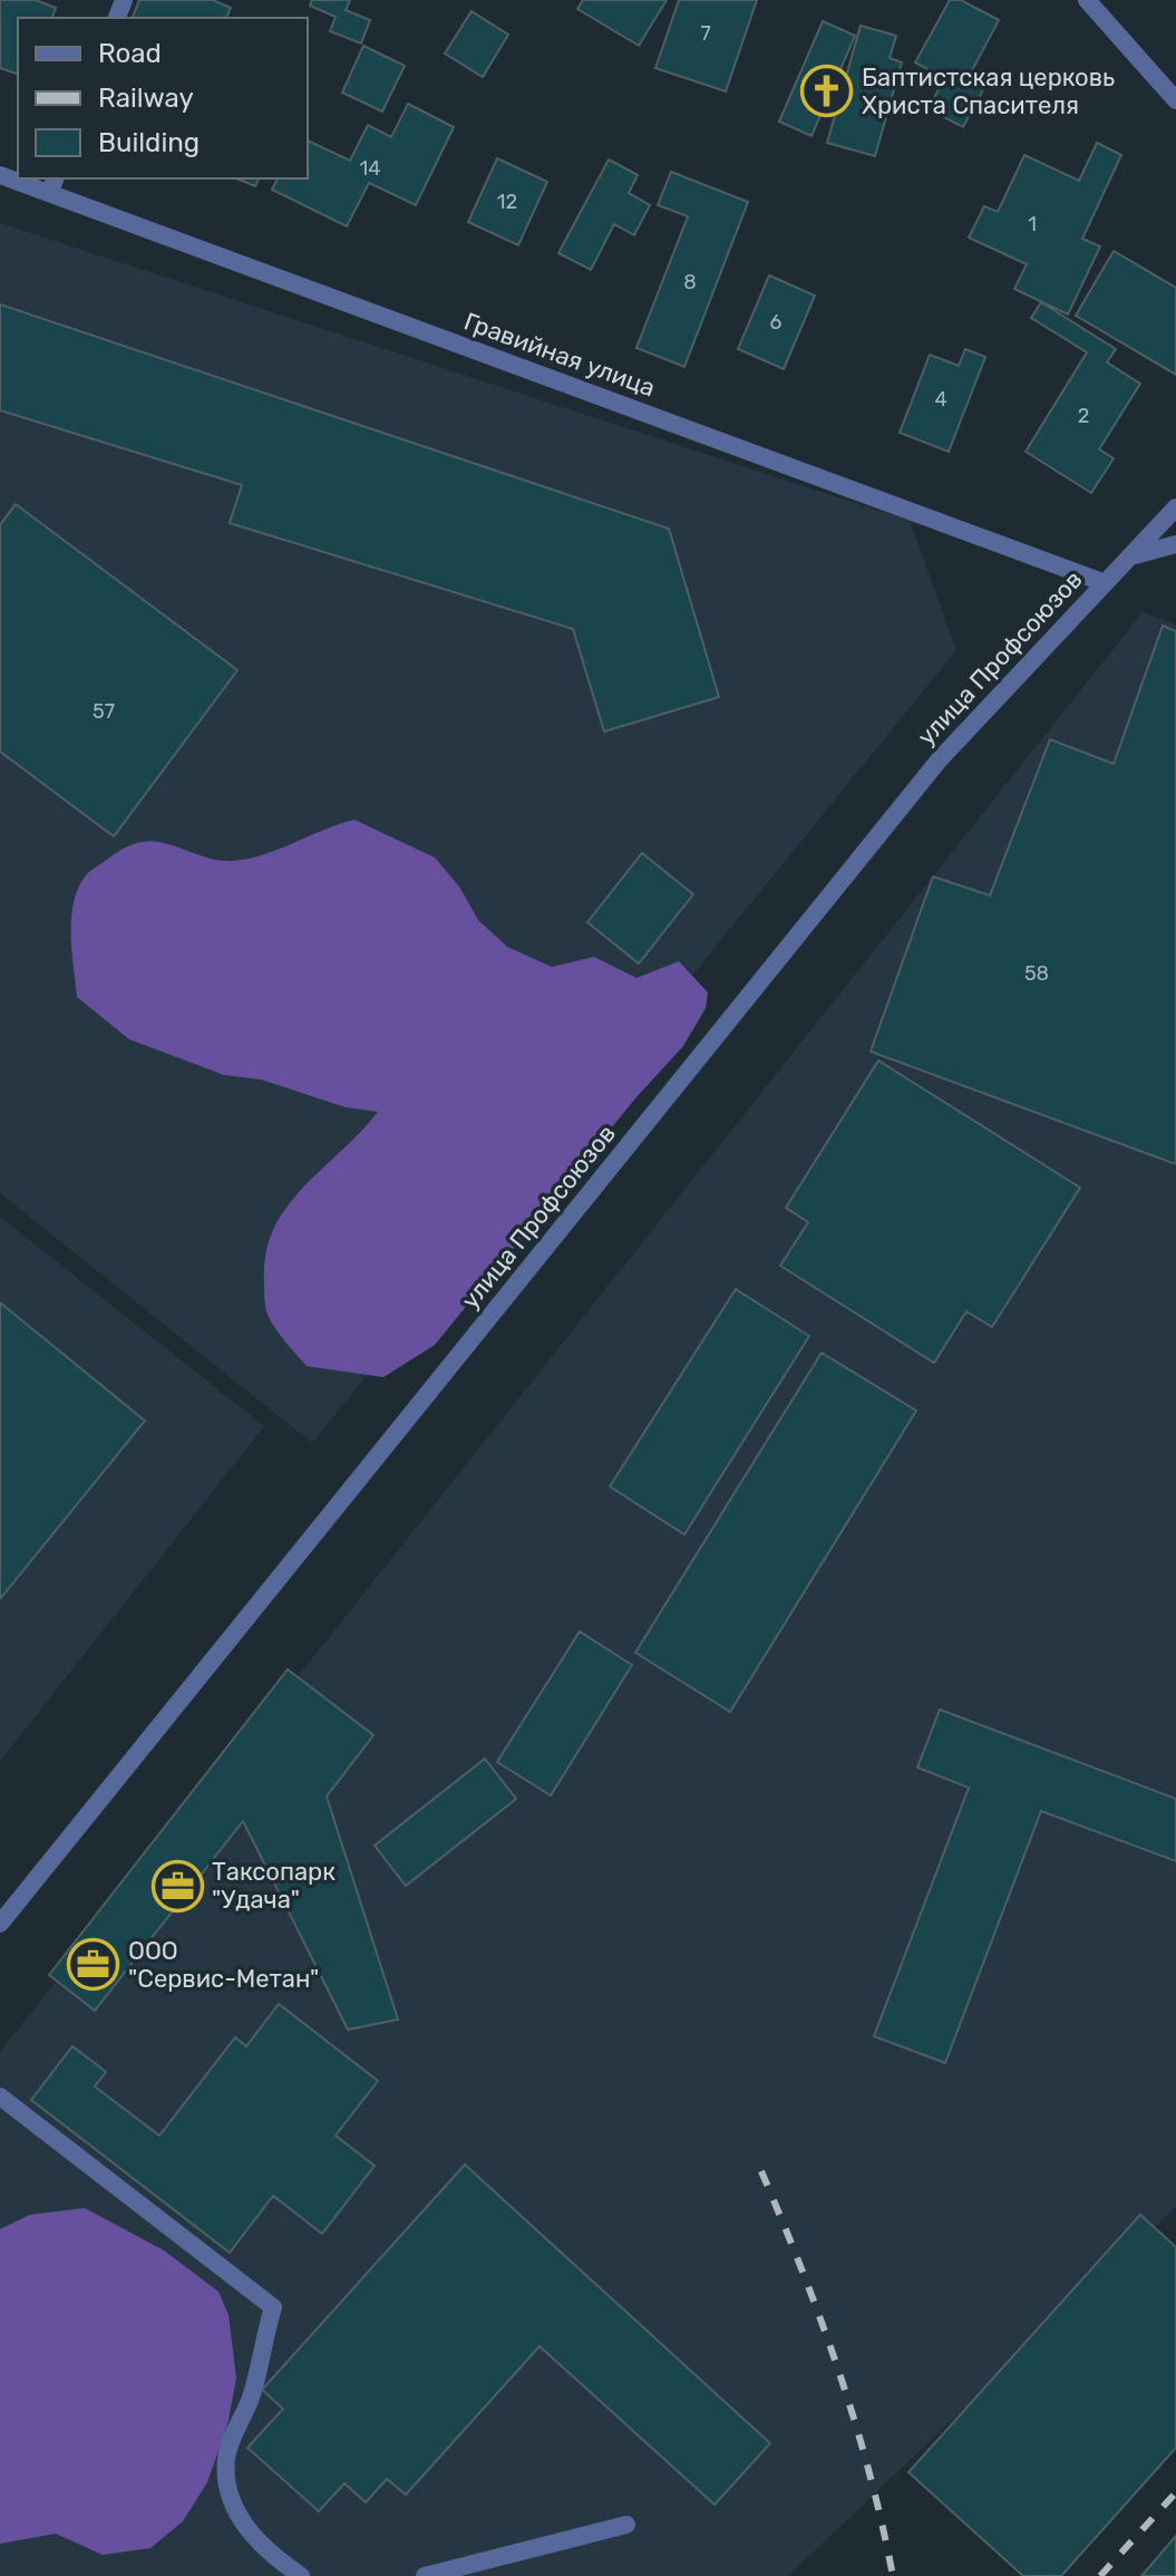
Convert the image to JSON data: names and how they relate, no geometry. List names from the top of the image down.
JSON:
{
  "streets": {
    "street": ["Гравийная улица", "улица Профсоюзов"]
  },
  "crossings": [
    ["Гравийная улица", "улица Профсоюзов"]
  ],
  "places": {
    "church": ["Баптистская церковь Христа Спасителя"],
    "office": ["Таксопарк \"Удача\"", "ООО \"Сервис-Метан\""]
  },
  "house_numbers": [
    "7",
    "14",
    "12",
    "1",
    "8",
    "6",
    "4",
    "2",
    "57",
    "58"
  ],
  "legend": ["Road", "Railway", "Building"]
}
